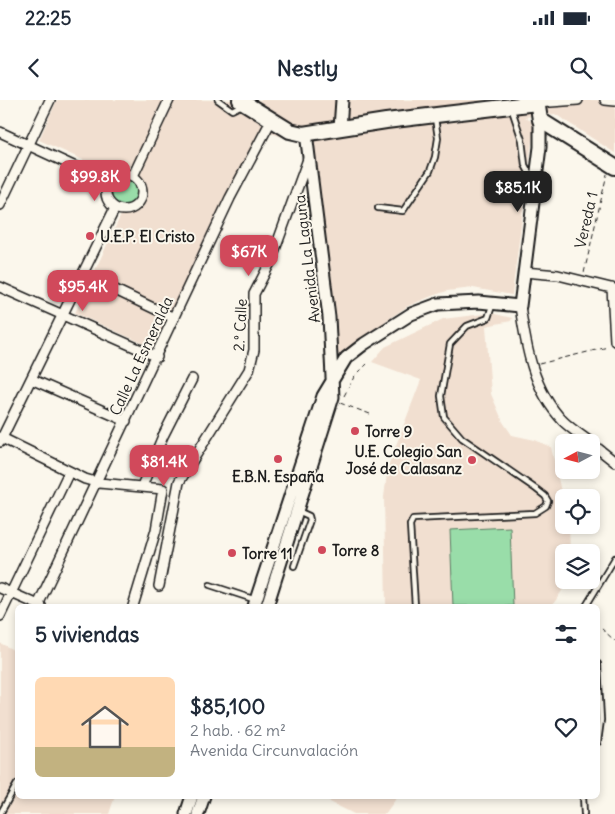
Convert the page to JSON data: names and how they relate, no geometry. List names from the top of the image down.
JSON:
{
  "streets": {
    "street": ["Avenida La Laguna", "2.° Calle", "Calle La Esmeralda"],
    "path": ["Vereda 1"]
  },
  "crossings": [
    ["Avenida La Laguna", "2.° Calle"]
  ],
  "places": [
    "U.E.P. El Cristo",
    "Torre 9",
    "E.B.N. España",
    "U.E. Colegio San José de Calasanz",
    "Torre 8",
    "Torre 11"
  ],
  "north": "left",
  "page": {
    "status": "22:25",
    "header": "Nestly",
    "price": [
      "$99.8K",
      "$85.1K",
      "$67K",
      "$95.4K",
      "$81.4K"
    ],
    "heading": "5 viviendas",
    "list": [
      {
        "name": "$85,100",
        "note": "2 hab. · 62 m² · Avenida Circunvalación"
      }
    ]
  }
}
